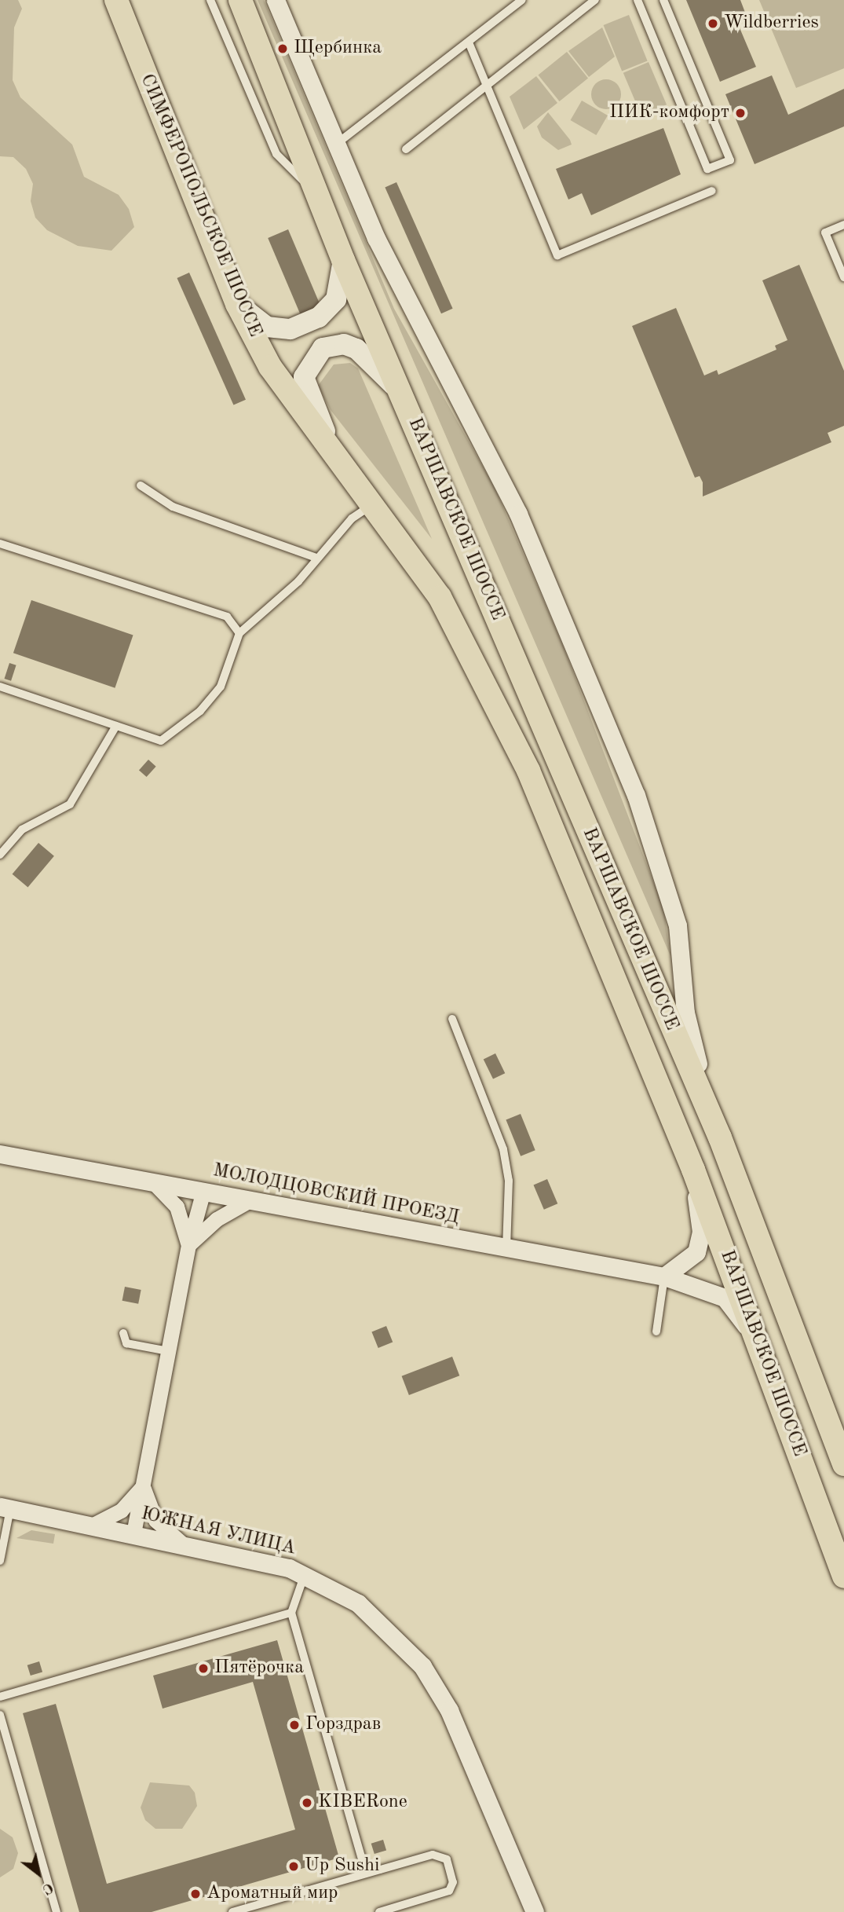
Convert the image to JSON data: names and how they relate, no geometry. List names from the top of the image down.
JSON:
{
  "streets": {
    "main road": ["СИМФЕРОПОЛЬСКОЕ ШОССЕ", "ВАРШАВСКОЕ ШОССЕ"],
    "street": ["МОЛОДЦОВСКИЙ ПРОЕЗД", "ЮЖНАЯ УЛИЦА"]
  },
  "crossings": [
    ["СИМФЕРОПОЛЬСКОЕ ШОССЕ", "ВАРШАВСКОЕ ШОССЕ"],
    ["ВАРШАВСКОЕ ШОССЕ", "МОЛОДЦОВСКИЙ ПРОЕЗД"]
  ],
  "places": [
    "Wildberries",
    "Щербинка",
    "ПИК-комфорт",
    "Пятёрочка",
    "Горздрав",
    "KIBERone",
    "Up Sushi",
    "Ароматный мир"
  ],
  "north": "bottom right"
}
